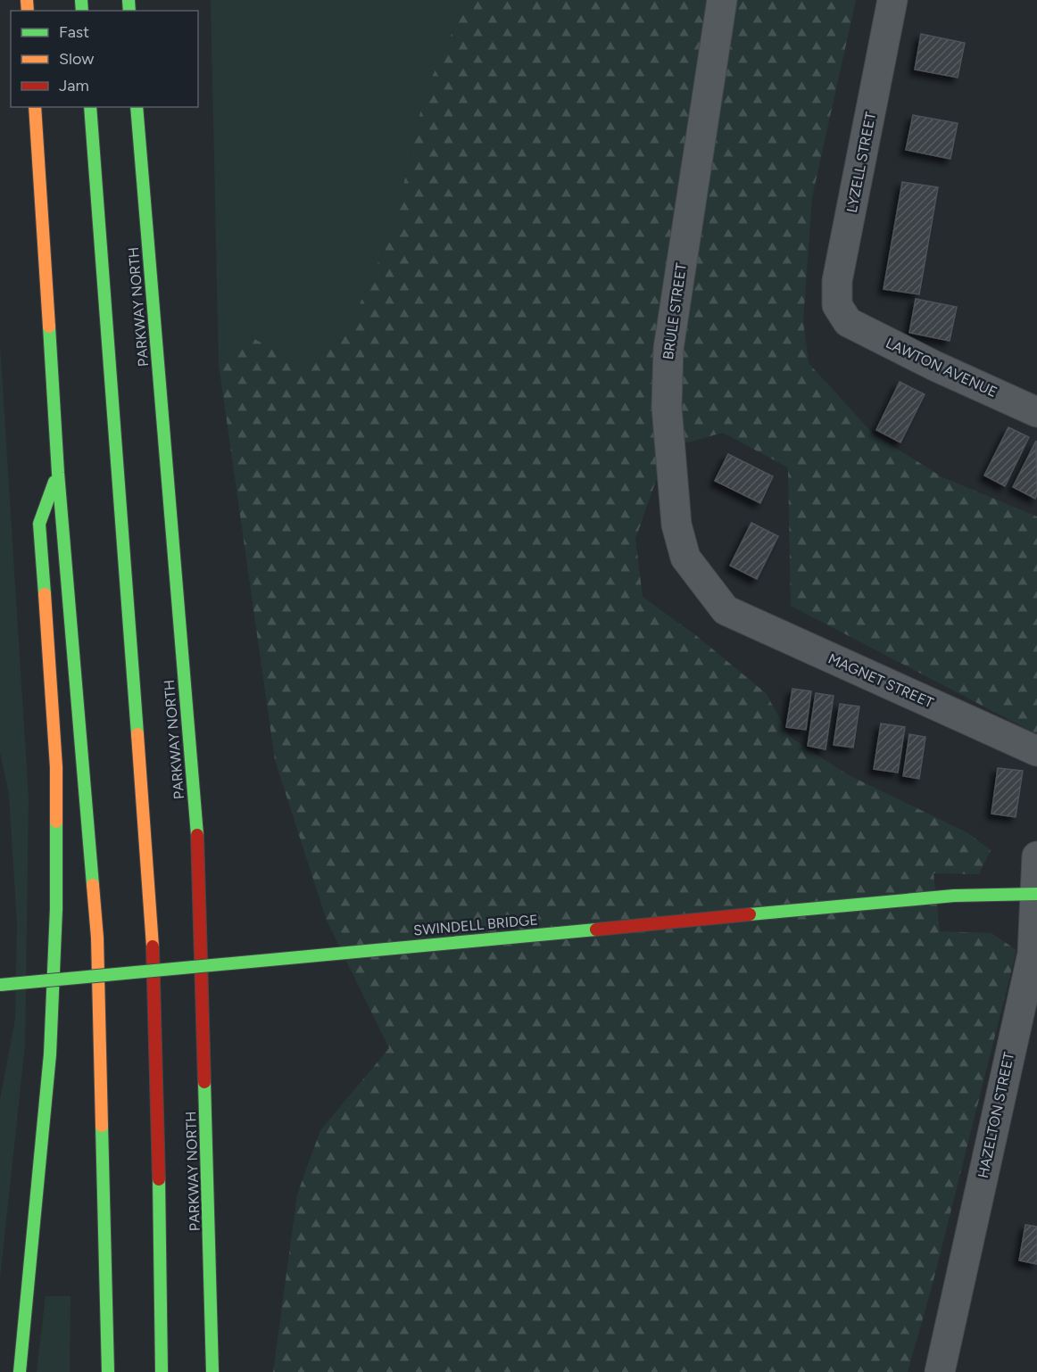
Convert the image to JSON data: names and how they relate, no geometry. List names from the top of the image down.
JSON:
{
  "streets": {
    "main road": ["PARKWAY NORTH", "SWINDELL BRIDGE"],
    "street": [
      "LYZELL STREET",
      "BRULE STREET",
      "LAWTON AVENUE",
      "MAGNET STREET",
      "HAZELTON STREET"
    ]
  },
  "crossings": [
    ["LYZELL STREET", "LAWTON AVENUE"],
    ["BRULE STREET", "MAGNET STREET"],
    ["SWINDELL BRIDGE", "HAZELTON STREET"]
  ],
  "legend": ["Fast", "Slow", "Jam"]
}
